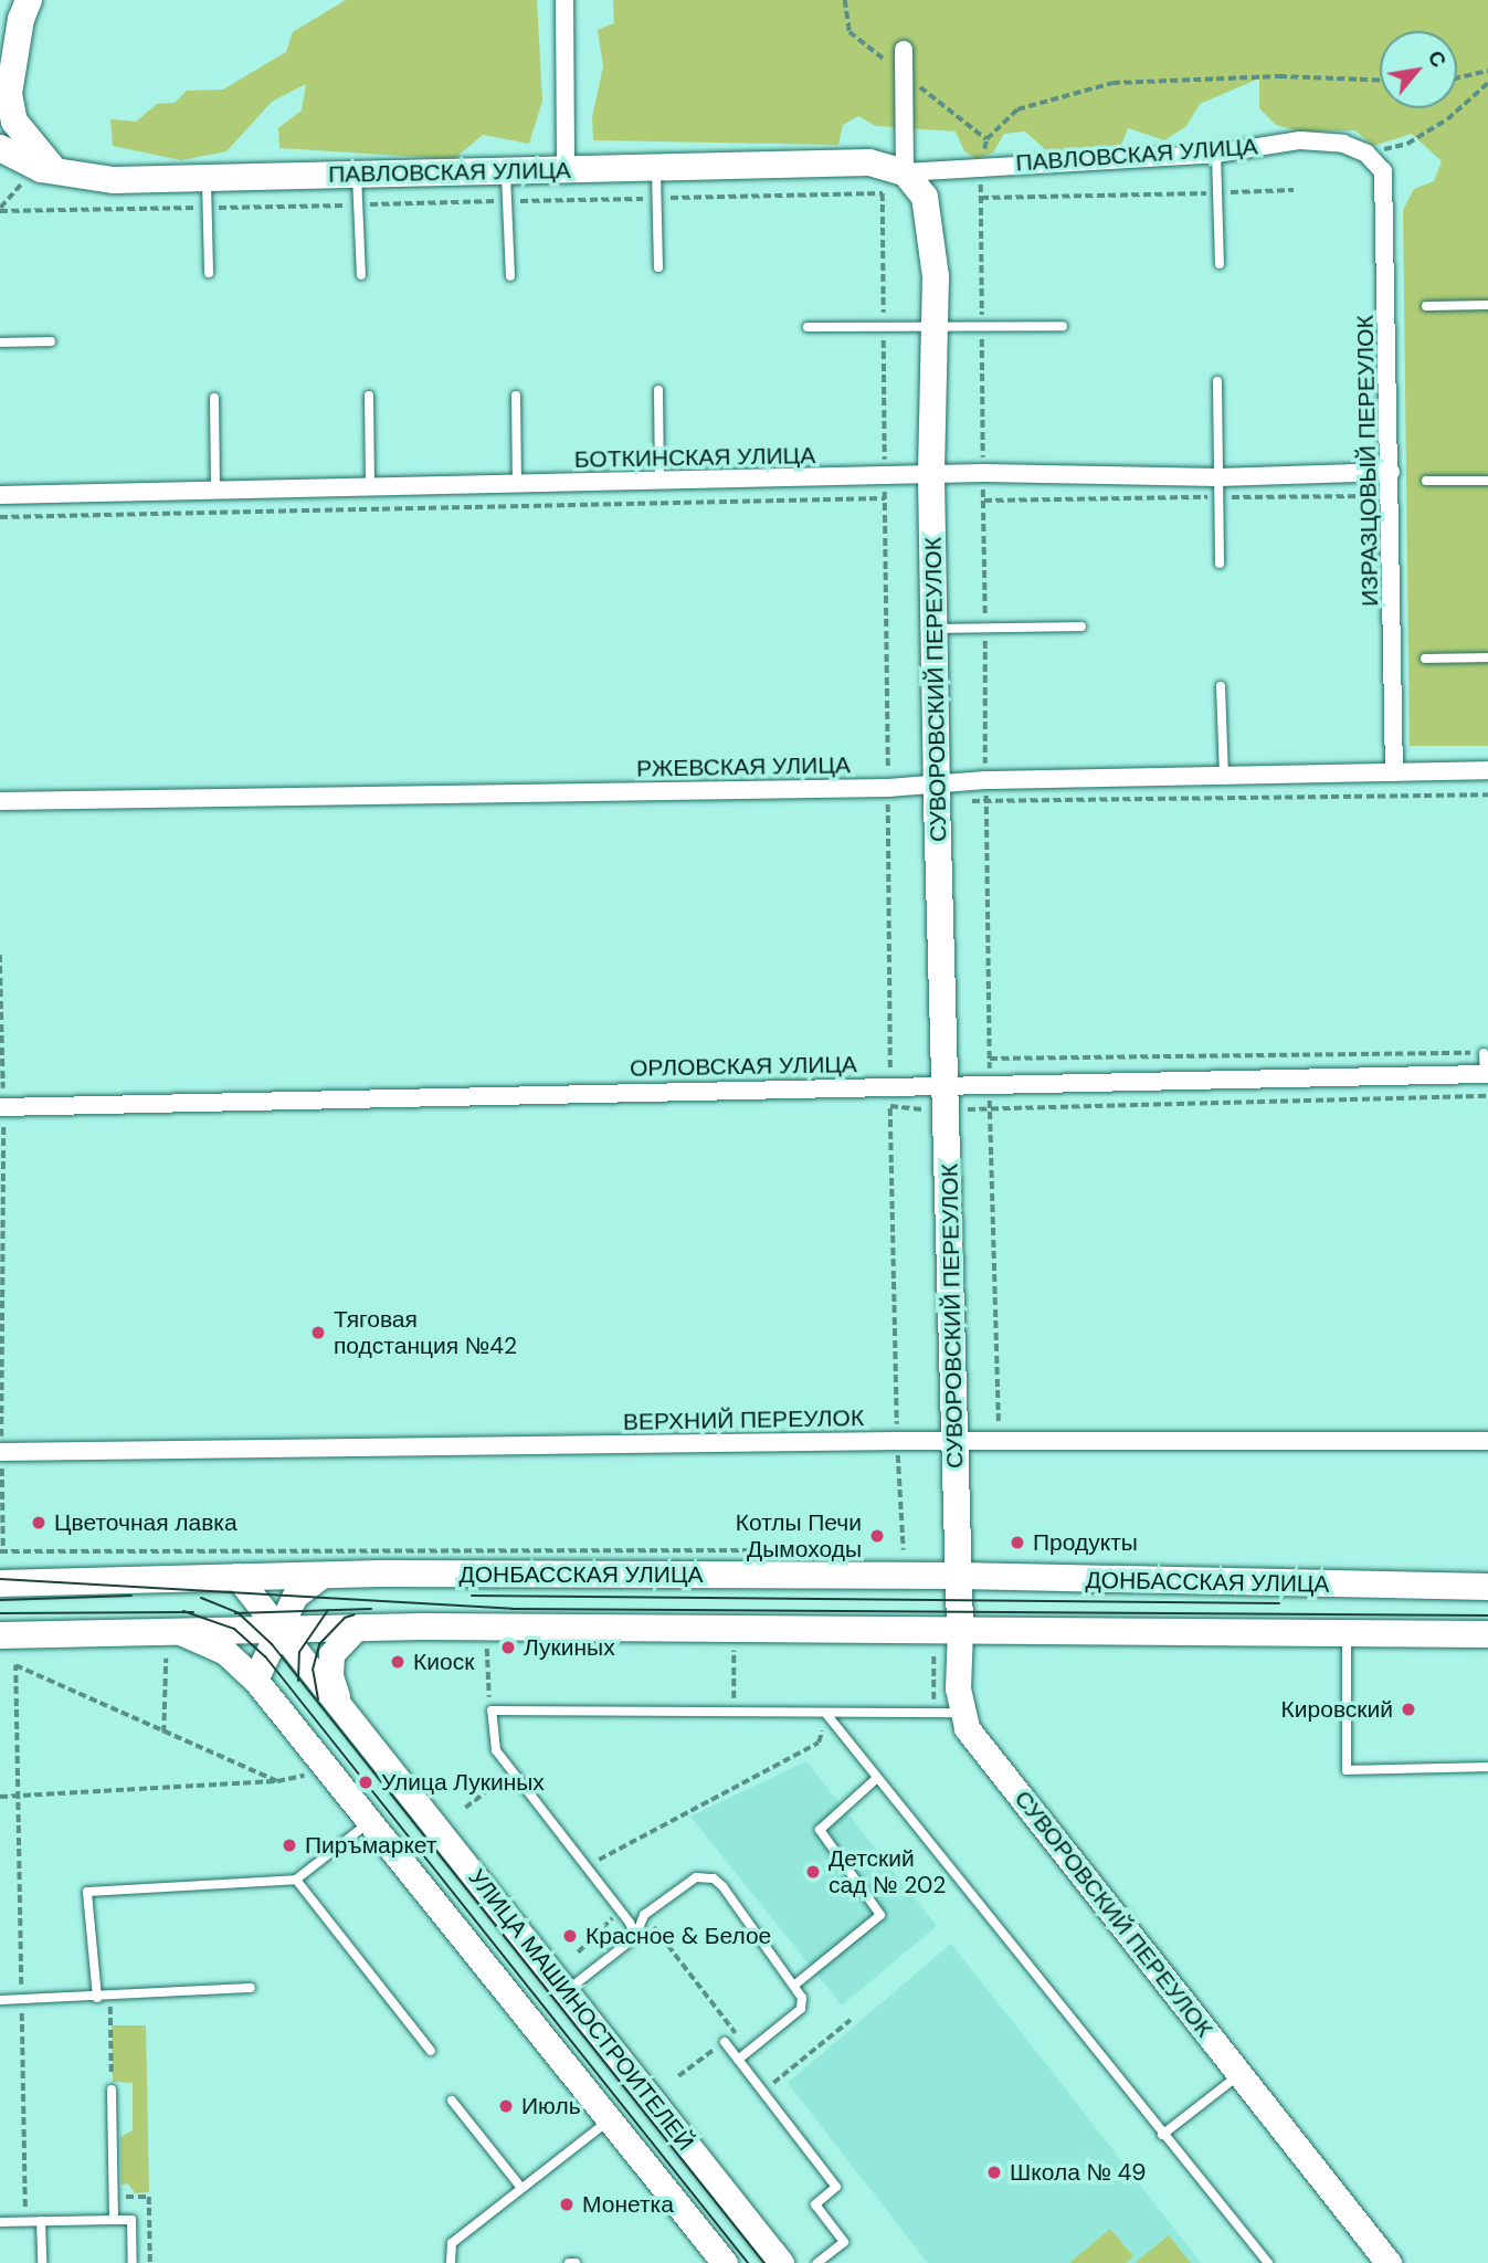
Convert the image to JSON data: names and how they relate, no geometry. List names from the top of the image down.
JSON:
{
  "streets": {
    "main road": [
      "ПАВЛОВСКАЯ УЛИЦА",
      "СУВОРОВСКИЙ ПЕРЕУЛОК",
      "ДОНБАССКАЯ УЛИЦА",
      "УЛИЦА МАШИНОСТРОИТЕЛЕЙ"
    ],
    "street": [
      "БОТКИНСКАЯ УЛИЦА",
      "ИЗРАЗЦОВЫЙ ПЕРЕУЛОК",
      "РЖЕВСКАЯ УЛИЦА",
      "ОРЛОВСКАЯ УЛИЦА",
      "ВЕРХНИЙ ПЕРЕУЛОК"
    ]
  },
  "crossings": [
    ["ПАВЛОВСКАЯ УЛИЦА", "ИЗРАЗЦОВЫЙ ПЕРЕУЛОК"],
    ["ПАВЛОВСКАЯ УЛИЦА", "СУВОРОВСКИЙ ПЕРЕУЛОК"],
    ["БОТКИНСКАЯ УЛИЦА", "ИЗРАЗЦОВЫЙ ПЕРЕУЛОК"],
    ["БОТКИНСКАЯ УЛИЦА", "СУВОРОВСКИЙ ПЕРЕУЛОК"],
    ["ИЗРАЗЦОВЫЙ ПЕРЕУЛОК", "РЖЕВСКАЯ УЛИЦА"],
    ["СУВОРОВСКИЙ ПЕРЕУЛОК", "РЖЕВСКАЯ УЛИЦА"],
    ["СУВОРОВСКИЙ ПЕРЕУЛОК", "ОРЛОВСКАЯ УЛИЦА"],
    ["СУВОРОВСКИЙ ПЕРЕУЛОК", "ВЕРХНИЙ ПЕРЕУЛОК"],
    ["СУВОРОВСКИЙ ПЕРЕУЛОК", "ДОНБАССКАЯ УЛИЦА"],
    ["ДОНБАССКАЯ УЛИЦА", "УЛИЦА МАШИНОСТРОИТЕЛЕЙ"]
  ],
  "places": [
    "Тяговая подстанция №42",
    "Цветочная лавка",
    "Котлы Печи Дымоходы",
    "Продукты",
    "Лукиных",
    "Киоск",
    "Кировский",
    "Улица Лукиных",
    "Пиръмаркет",
    "Детский сад № 202",
    "Красное & Белое",
    "Июль",
    "Школа № 49",
    "Монетка"
  ],
  "north": "top right"
}
